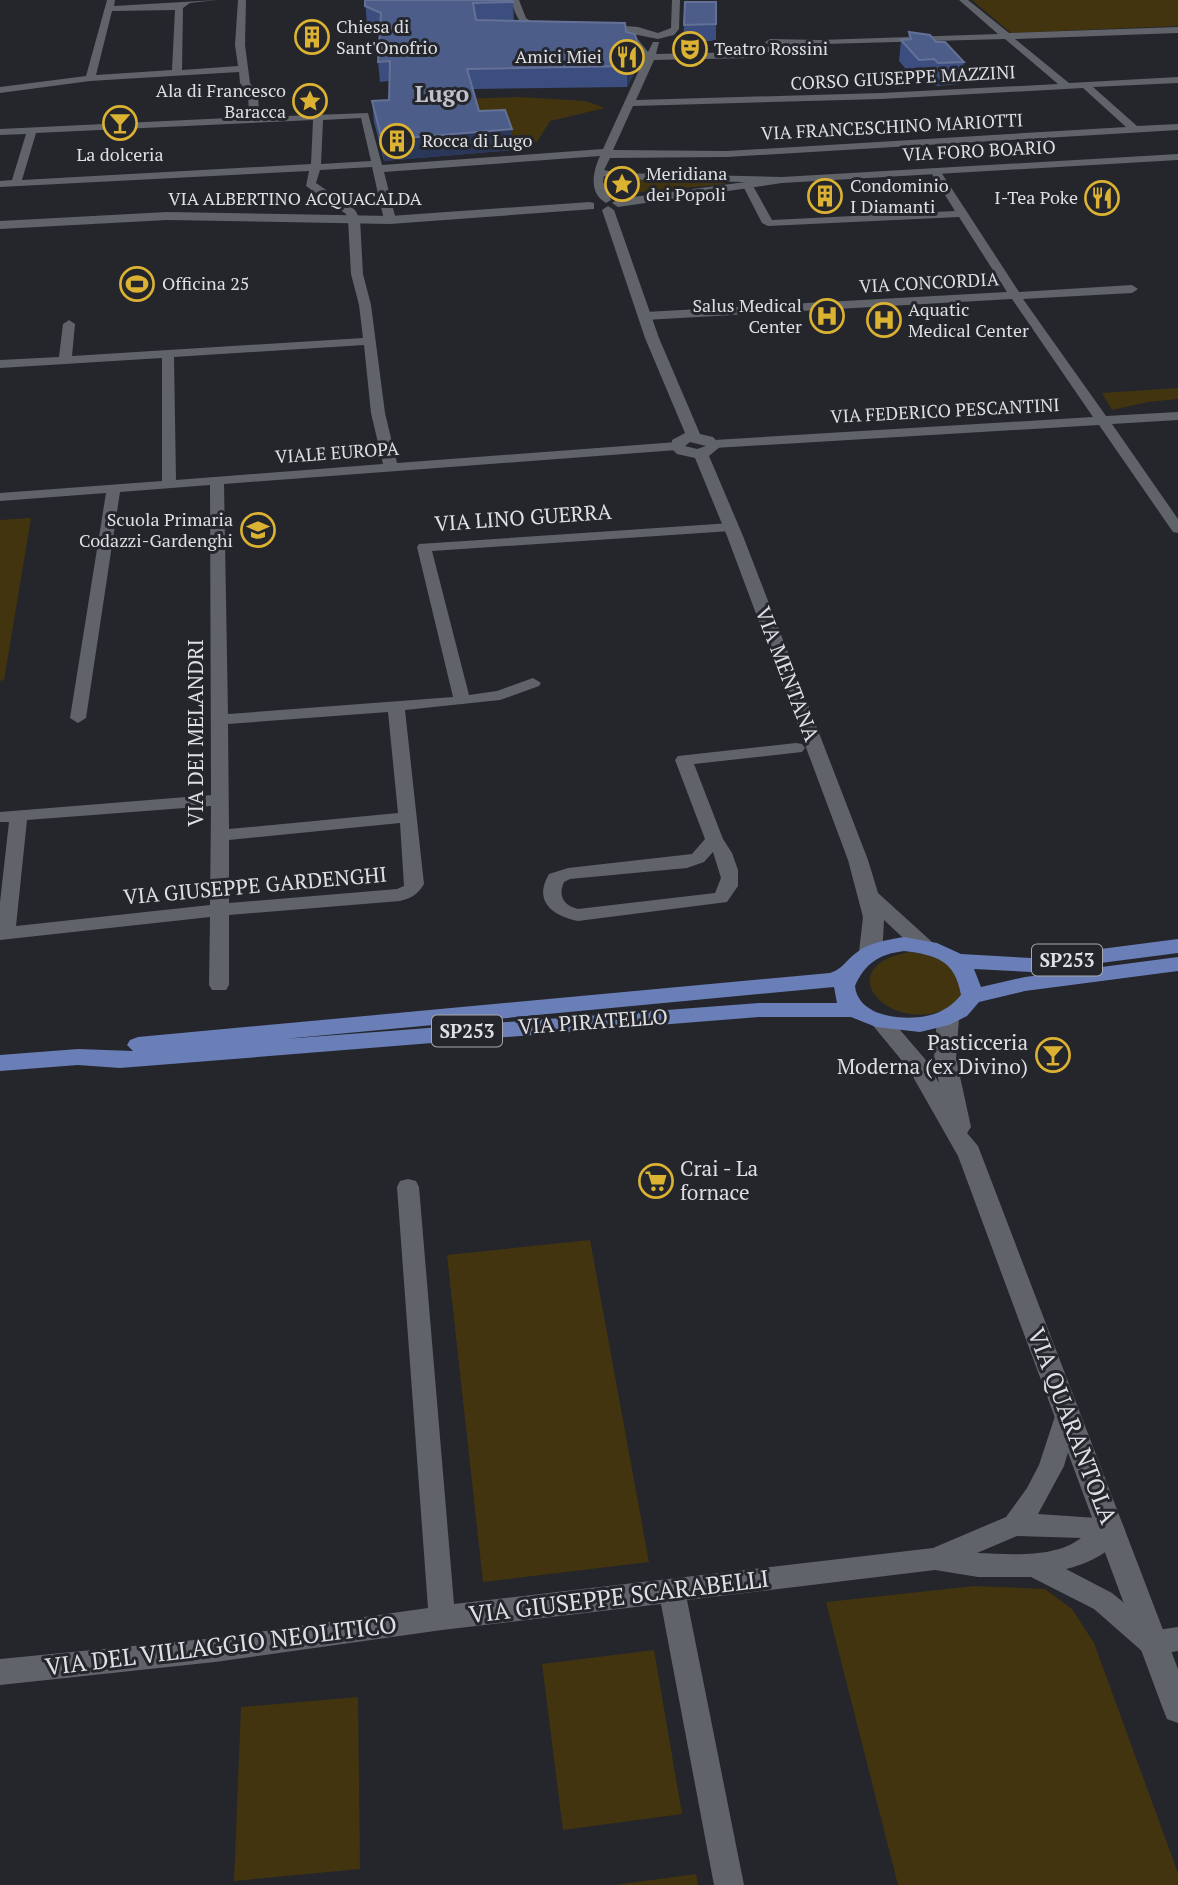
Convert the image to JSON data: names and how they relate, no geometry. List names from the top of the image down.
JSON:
{
  "streets": {
    "main road": [
      "VIA FORO BOARIO",
      "VIA ALBERTINO ACQUACALDA",
      "VIA MENTANA",
      "SP253",
      "VIA PIRATELLO",
      "VIA QUARANTOLA"
    ],
    "street": [
      "CORSO GIUSEPPE MAZZINI",
      "VIA FRANCESCHINO MARIOTTI",
      "VIA CONCORDIA",
      "VIA FEDERICO PESCANTINI",
      "VIALE EUROPA",
      "VIA LINO GUERRA",
      "VIA DEI MELANDRI",
      "VIA GIUSEPPE GARDENGHI",
      "VIA GIUSEPPE SCARABELLI",
      "VIA DEL VILLAGGIO NEOLITICO"
    ]
  },
  "crossings": [
    ["VIA FORO BOARIO", "VIA ALBERTINO ACQUACALDA"],
    ["VIA FORO BOARIO", "VIA MENTANA"],
    ["VIA ALBERTINO ACQUACALDA", "VIA MENTANA"],
    ["VIA CONCORDIA", "VIA MENTANA"],
    ["VIA FEDERICO PESCANTINI", "VIA MENTANA"],
    ["VIALE EUROPA", "VIA DEI MELANDRI"],
    ["VIA LINO GUERRA", "VIA MENTANA"],
    ["VIA MENTANA", "SP253"],
    ["VIA MENTANA", "VIA PIRATELLO"],
    ["VIA MENTANA", "VIA QUARANTOLA"],
    ["VIA DEI MELANDRI", "VIA GIUSEPPE GARDENGHI"],
    ["SP253", "VIA PIRATELLO"],
    ["SP253", "VIA QUARANTOLA"],
    ["VIA PIRATELLO", "VIA QUARANTOLA"],
    ["VIA GIUSEPPE SCARABELLI", "VIA DEL VILLAGGIO NEOLITICO"]
  ],
  "districts": ["Lugo"],
  "places": {
    "building": ["Chiesa di Sant'Onofrio", "Rocca di Lugo", "Condominio I Diamanti"],
    "theatre": ["Teatro Rossini"],
    "restaurant": ["Amici Miei", "I-Tea Poke"],
    "place": ["Ala di Francesco Baracca", "Meridiana dei Popoli"],
    "bar": ["La dolceria", "Pasticceria Moderna (ex Divino)"],
    "sports": ["Officina 25"],
    "hospital": ["Salus Medical Center", "Aquatic Medical Center"],
    "school or university": ["Scuola Primaria Codazzi-Gardenghi"],
    "supermarket": ["Crai - La fornace"]
  }
}
